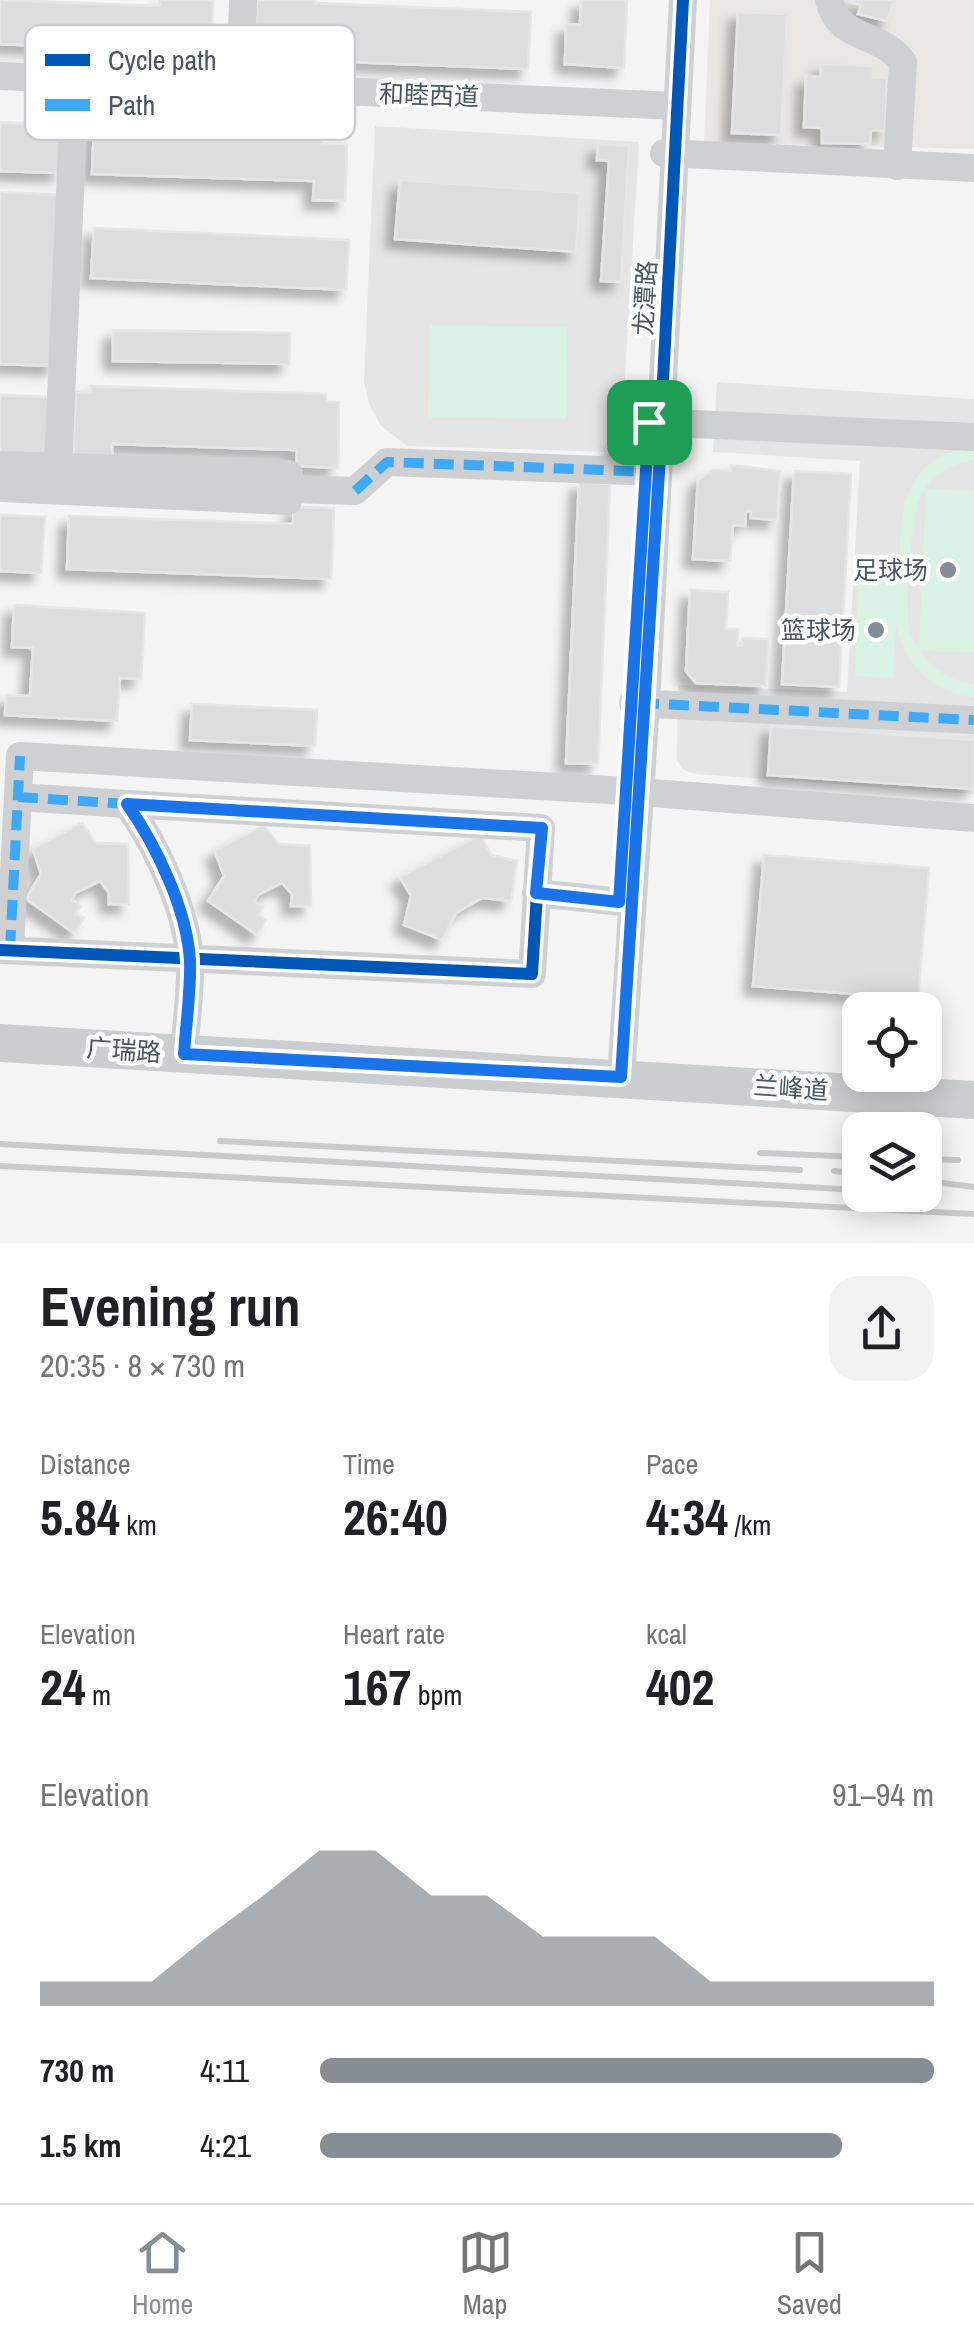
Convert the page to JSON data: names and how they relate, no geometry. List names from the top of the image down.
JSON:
{
  "streets": {
    "main road": ["广瑞路", "兰峰道"],
    "street": ["和睦西道", "龙潭路"]
  },
  "crossings": [
    ["和睦西道", "龙潭路"],
    ["龙潭路", "广瑞路"],
    ["龙潭路", "兰峰道"],
    ["广瑞路", "兰峰道"]
  ],
  "places": ["足球场", "篮球场"],
  "legend": ["Cycle path", "Path"],
  "page": {
    "heading": ["Evening run", "20:35 · 8 × 730 m"],
    "stats": [
      ["Distance", "5.84 km"],
      ["Time", "26:40"],
      ["Pace", "4:34 /km"],
      ["Elevation", "24 m"],
      ["Heart rate", "167 bpm"],
      ["kcal", "402"]
    ],
    "chart": ["Elevation", "91–94 m"],
    "list": [
      {
        "name": "730 m",
        "note": "4:11"
      },
      {
        "name": "1.5 km",
        "note": "4:21"
      }
    ],
    "tabs": ["Home", "Map", "Saved"]
  }
}
